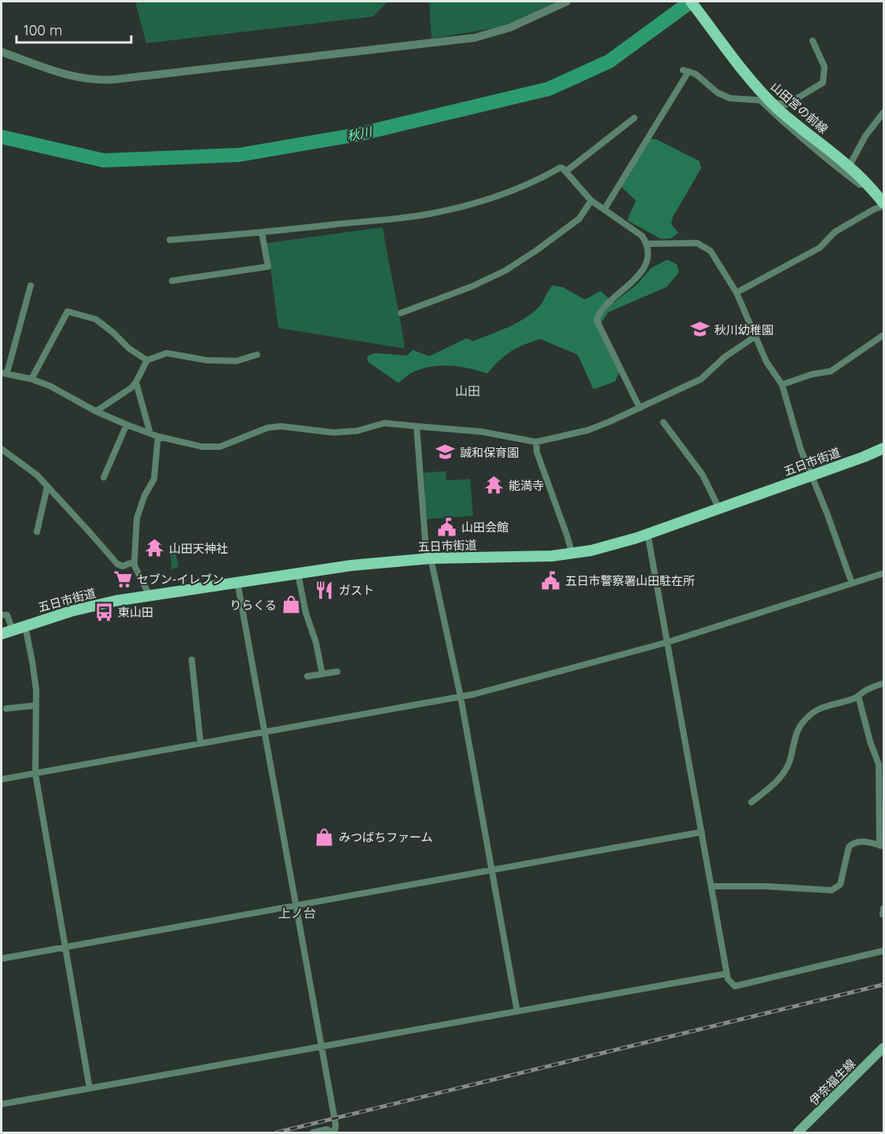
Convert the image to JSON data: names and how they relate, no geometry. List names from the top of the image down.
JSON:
{
  "streets": {
    "main road": ["山田宮の前線", "五日市街道", "伊奈福生線"]
  },
  "districts": ["山田", "上ノ台"],
  "water": ["秋川"],
  "places": {
    "school or university": ["秋川幼稚園", "誠和保育園"],
    "temple": ["能満寺", "山田天神社"],
    "public building": ["山田会館", "五日市警察署山田駐在所"],
    "supermarket": ["セブン-イレブン"],
    "restaurant": ["ガスト"],
    "shop": ["りらくる", "みつばちファーム"],
    "bus stop": ["東山田"]
  },
  "scale_bar": "100 m"
}
